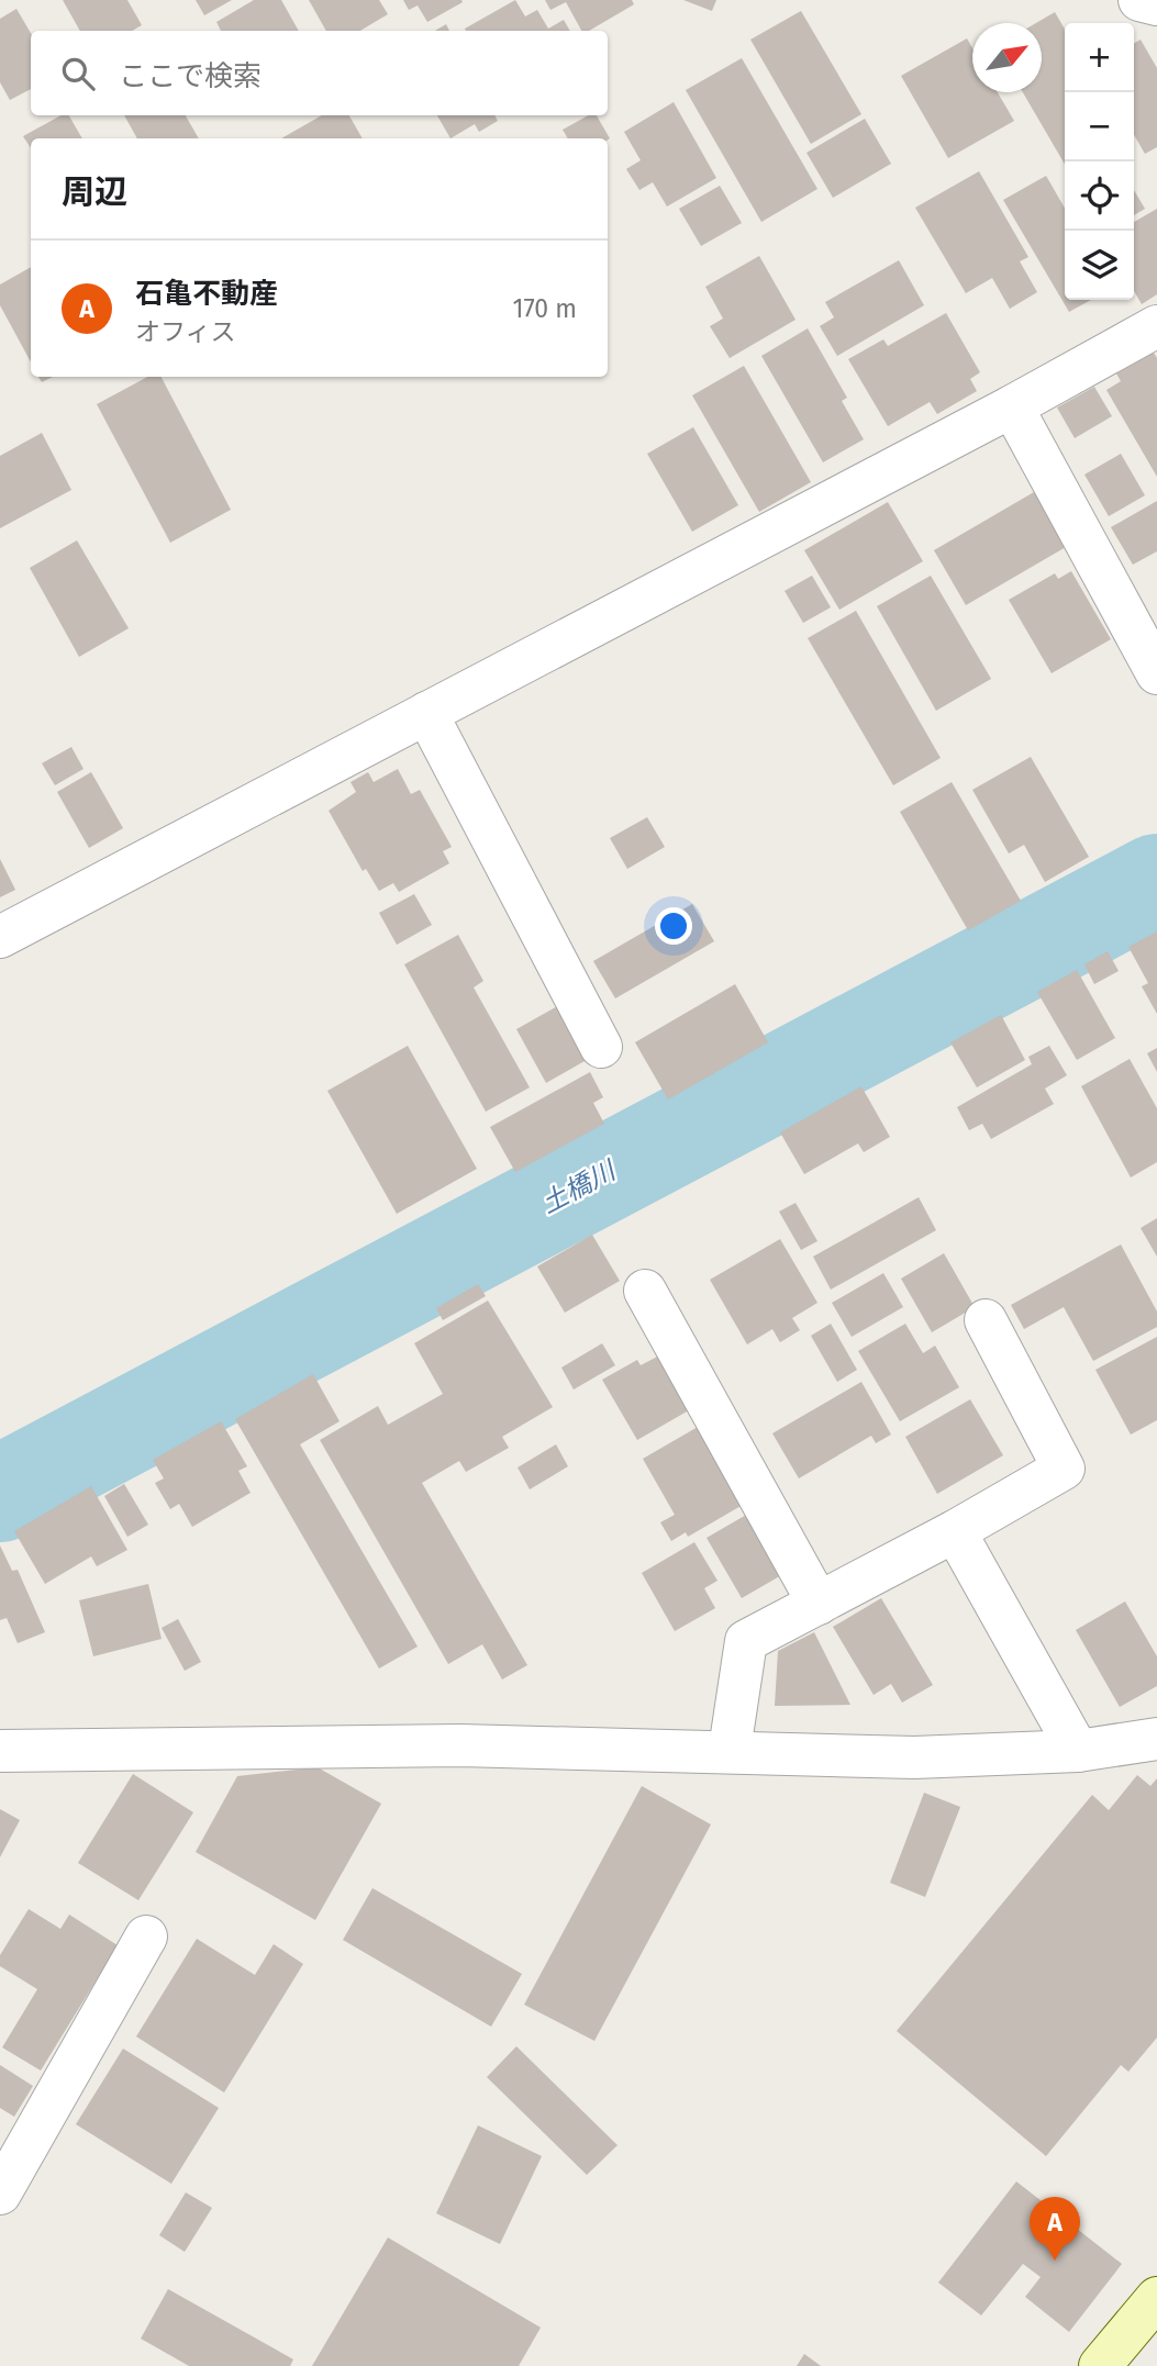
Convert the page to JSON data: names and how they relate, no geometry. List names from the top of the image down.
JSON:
{
  "water": ["土橋川"],
  "north": "top right",
  "page": {
    "map_buttons": ["+", "−"],
    "search": "ここで検索",
    "heading": "周辺",
    "list": [
      {
        "mark": "A",
        "name": "石亀不動産",
        "note": "オフィス",
        "value": "170 m"
      }
    ],
    "pins": "A"
  }
}
